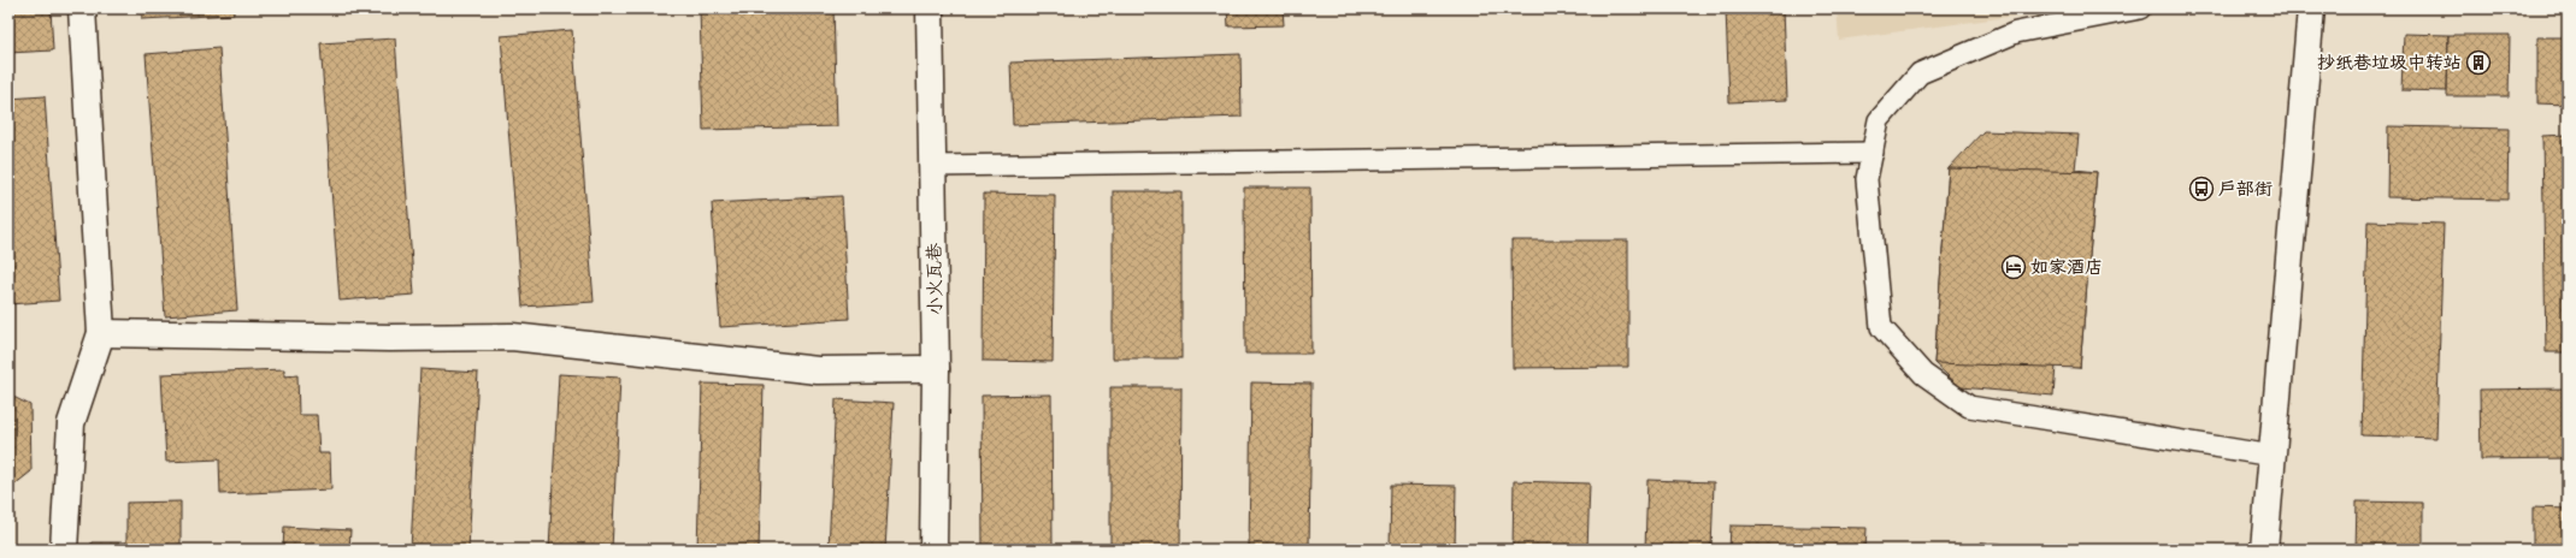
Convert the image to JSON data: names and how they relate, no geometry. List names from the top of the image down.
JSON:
{
  "streets": {
    "street": ["小火瓦巷"]
  },
  "places": {
    "building": ["抄纸巷垃圾中转站"],
    "bus stop": ["户部街"],
    "hotel": ["如家酒店"]
  }
}
